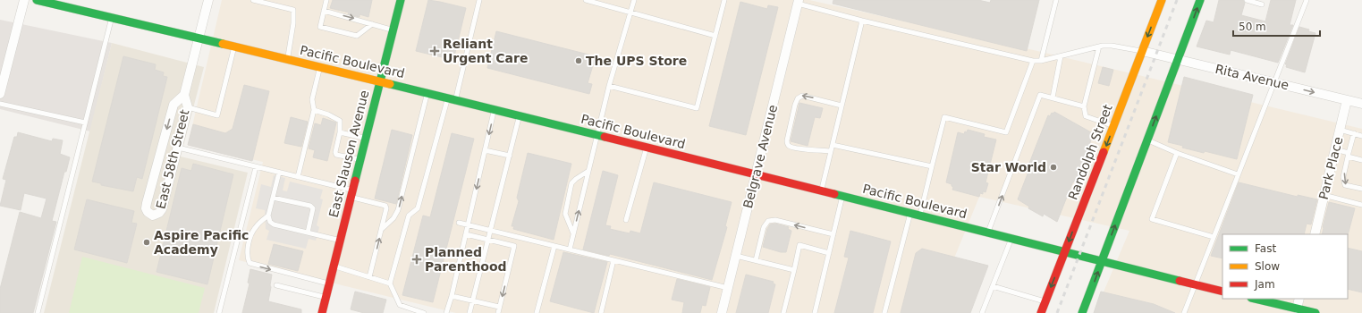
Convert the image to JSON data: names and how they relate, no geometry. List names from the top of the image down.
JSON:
{
  "streets": {
    "main road": ["Pacific Boulevard", "Randolph Street", "East Slauson Avenue"],
    "street": [
      "Rita Avenue",
      "Belgrave Avenue",
      "East 58th Street",
      "Park Place"
    ]
  },
  "crossings": [
    ["Pacific Boulevard", "Randolph Street"],
    ["Pacific Boulevard", "East Slauson Avenue"],
    ["Pacific Boulevard", "Belgrave Avenue"],
    ["Pacific Boulevard", "East 58th Street"],
    ["Rita Avenue", "Randolph Street"],
    ["Rita Avenue", "Park Place"]
  ],
  "places": {
    "health": ["Reliant Urgent Care", "Planned Parenthood"],
    "other": ["The UPS Store", "Star World", "Aspire Pacific Academy"]
  },
  "legend": ["Fast", "Slow", "Jam"],
  "scale_bar": "50 m"
}
